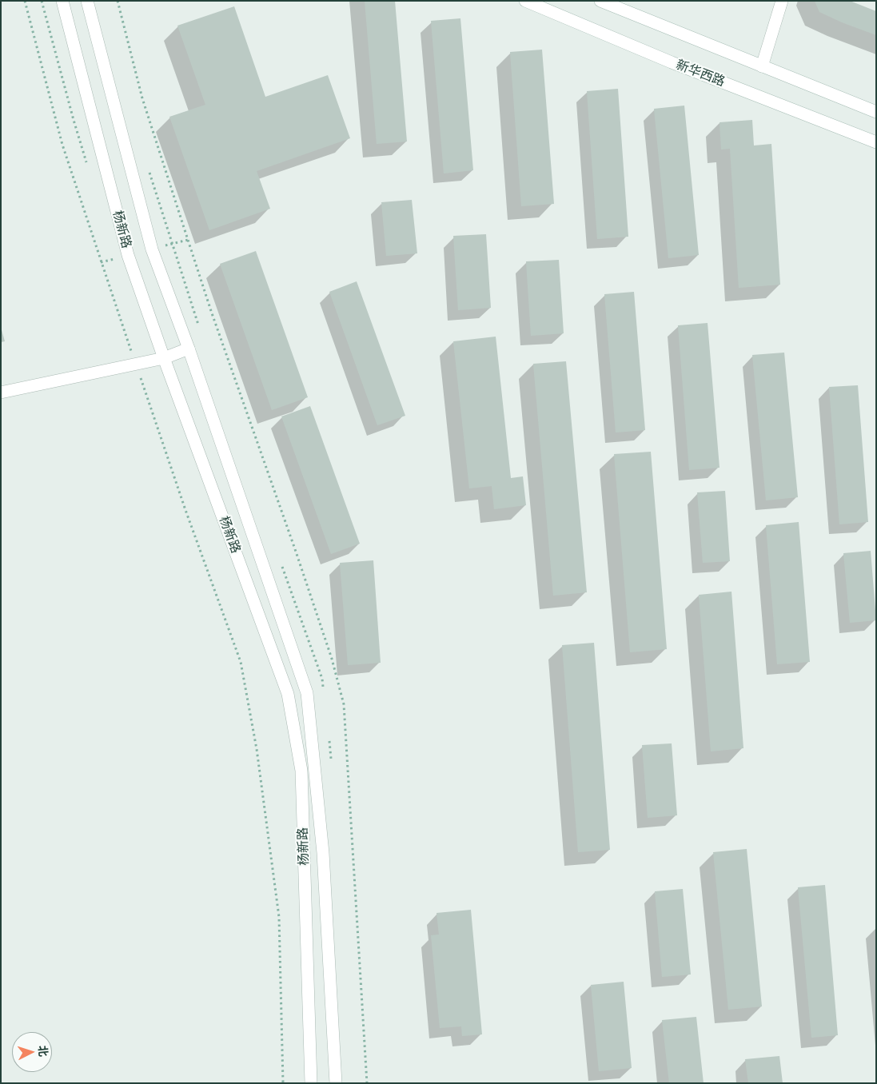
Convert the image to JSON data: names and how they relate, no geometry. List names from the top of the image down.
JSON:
{
  "streets": {
    "street": ["新华西路", "杨新路"]
  },
  "north": "right"
}
